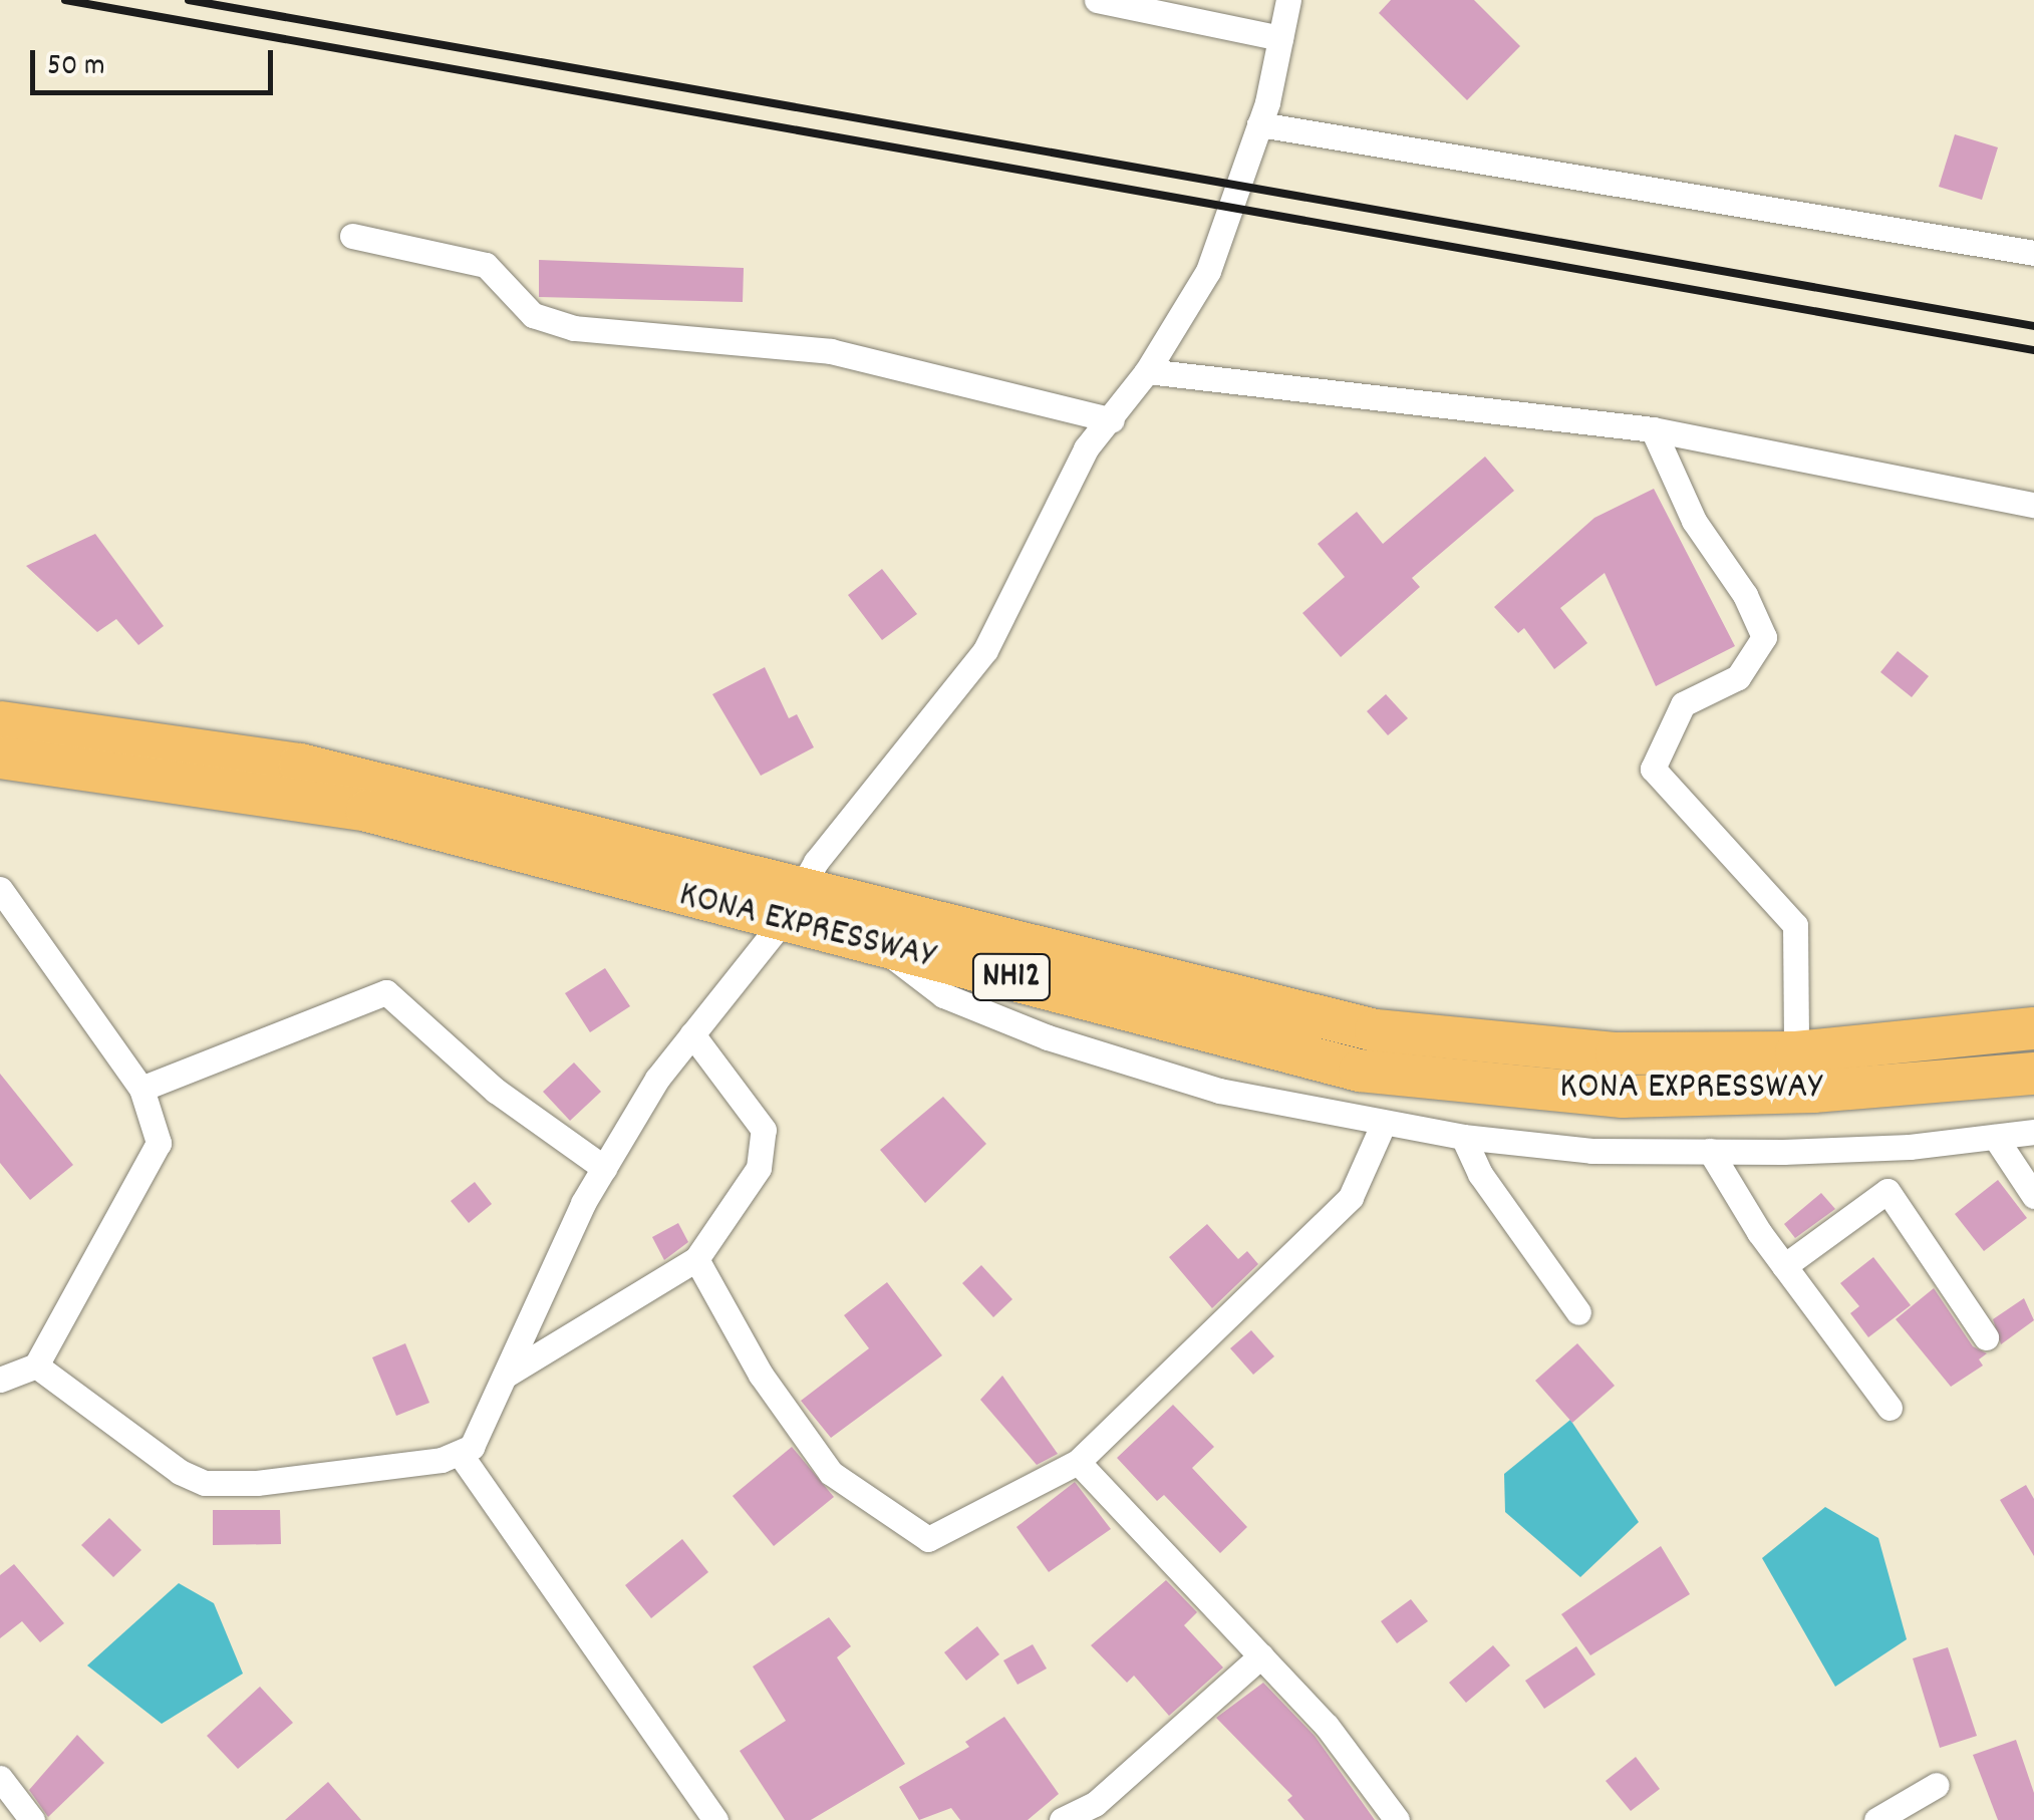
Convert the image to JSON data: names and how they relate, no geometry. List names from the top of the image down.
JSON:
{
  "streets": {
    "highway": ["KONA EXPRESSWAY", "NH12"]
  },
  "scale_bar": "50 m"
}
